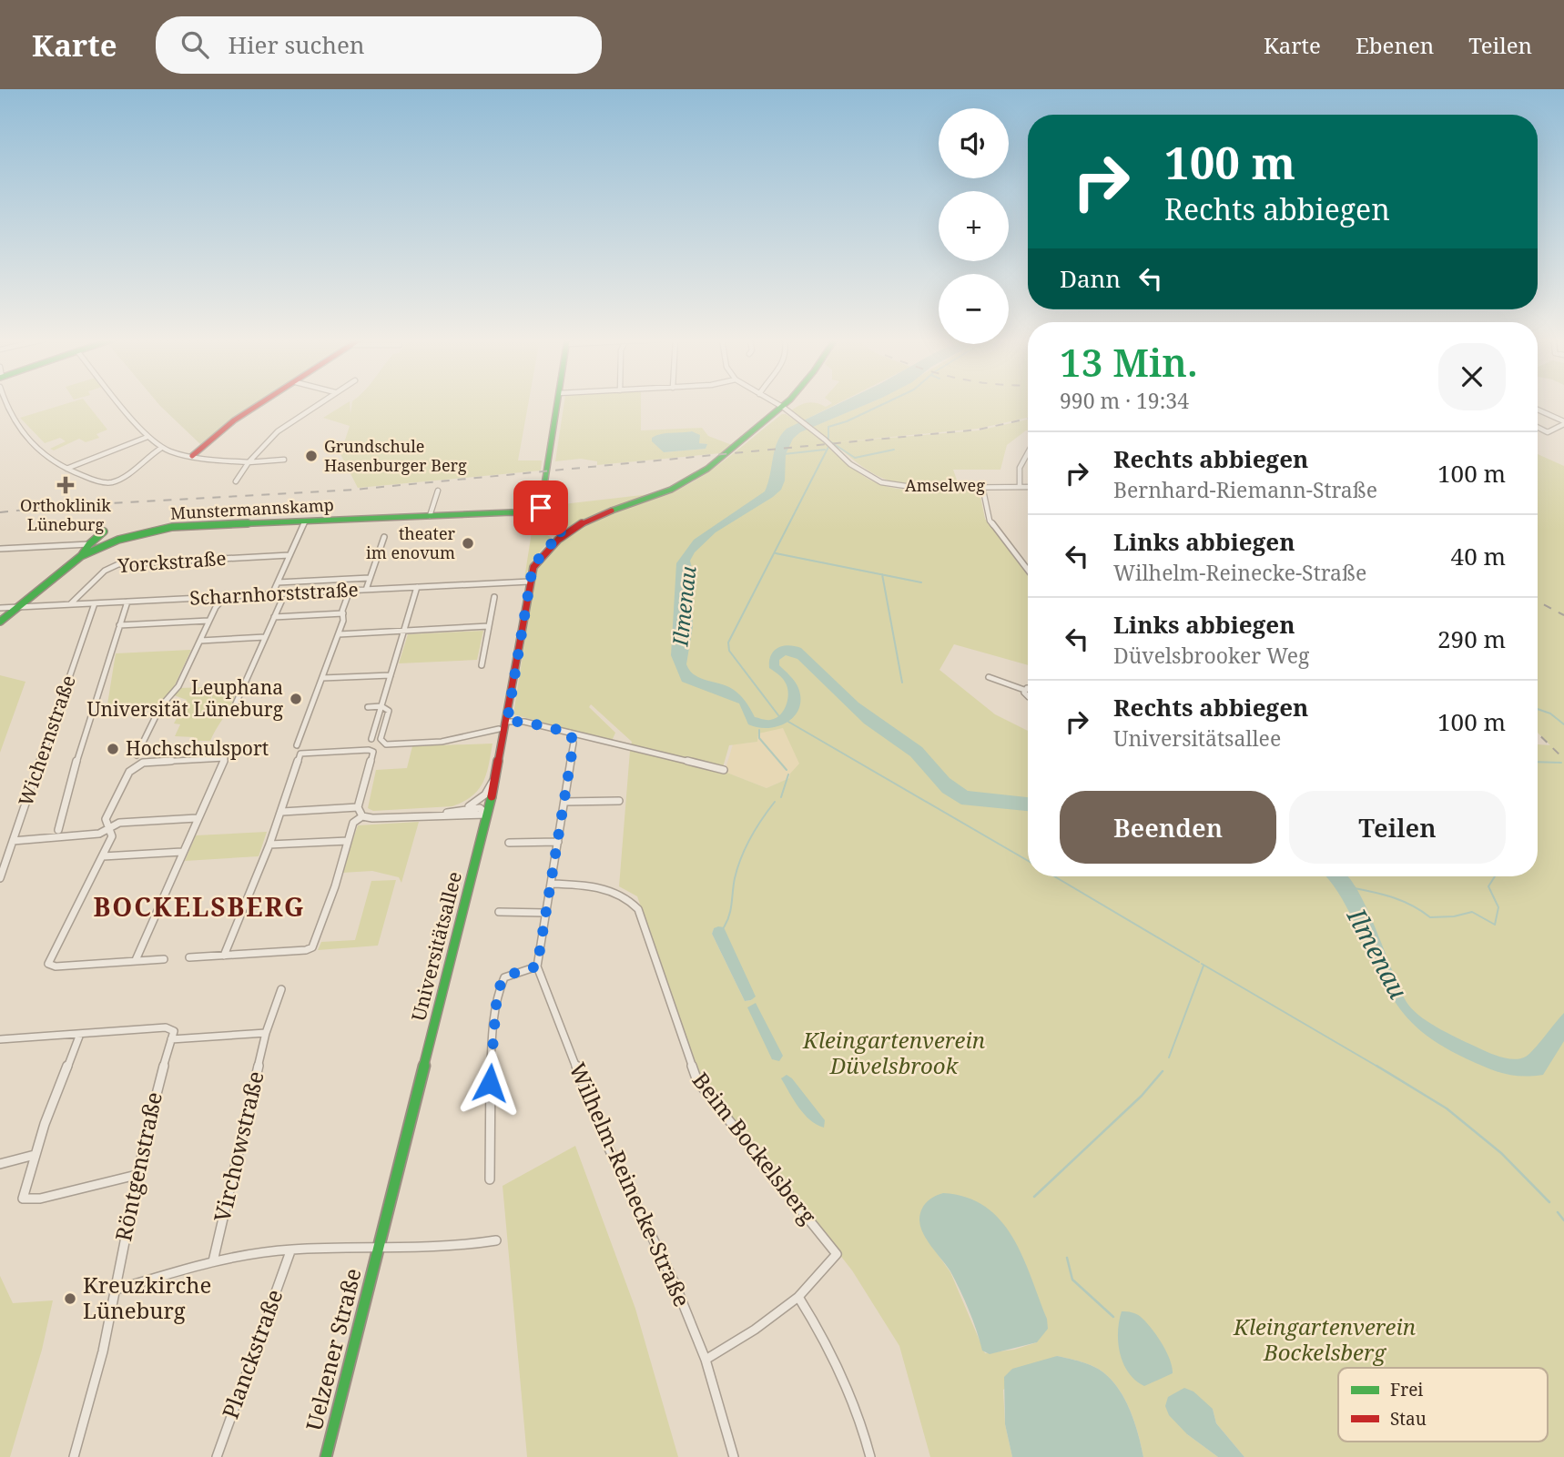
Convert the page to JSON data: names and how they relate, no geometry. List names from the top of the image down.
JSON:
{
  "streets": {
    "street": [
      "Amselweg",
      "Munstermannskamp",
      "Yorckstraße",
      "Scharnhorststraße",
      "Wichernstraße",
      "Universitätsallee",
      "Virchowstraße",
      "Beim Bockelsberg",
      "Röntgenstraße",
      "Wilhelm-Reinecke-Straße",
      "Uelzener Straße",
      "Planckstraße"
    ]
  },
  "crossings": [
    ["Amselweg", "Universitätsallee"],
    ["Munstermannskamp", "Scharnhorststraße"],
    ["Munstermannskamp", "Universitätsallee"],
    ["Yorckstraße", "Scharnhorststraße"],
    ["Scharnhorststraße", "Wichernstraße"],
    ["Scharnhorststraße", "Universitätsallee"],
    ["Universitätsallee", "Uelzener Straße"]
  ],
  "districts": ["BOCKELSBERG"],
  "water": ["Ilmenau"],
  "parks": ["Kleingartenverein Düvelsbrook", "Kleingartenverein Bockelsberg"],
  "places": {
    "other": [
      "Grundschule Hasenburger Berg",
      "theater im enovum",
      "Leuphana Universität Lüneburg",
      "Hochschulsport",
      "Kreuzkirche Lüneburg"
    ],
    "health": ["Orthoklinik Lüneburg"]
  },
  "legend": ["Frei", "Stau"],
  "page": {
    "header": "Karte",
    "search": "Hier suchen",
    "nav": ["Karte", "Ebenen", "Teilen"],
    "map_buttons": ["+", "−"],
    "turn": ["100 m", "Rechts abbiegen"],
    "then": "Dann",
    "heading": ["13 Min.", "990 m · 19:34"],
    "list": [
      {
        "name": "Rechts abbiegen",
        "note": "Bernhard-Riemann-Straße",
        "value": "100 m"
      },
      {
        "name": "Links abbiegen",
        "note": "Wilhelm-Reinecke-Straße",
        "value": "40 m"
      },
      {
        "name": "Links abbiegen",
        "note": "Düvelsbrooker Weg",
        "value": "290 m"
      },
      {
        "name": "Rechts abbiegen",
        "note": "Universitätsallee",
        "value": "100 m"
      }
    ],
    "buttons": ["Beenden", "Teilen"]
  }
}
